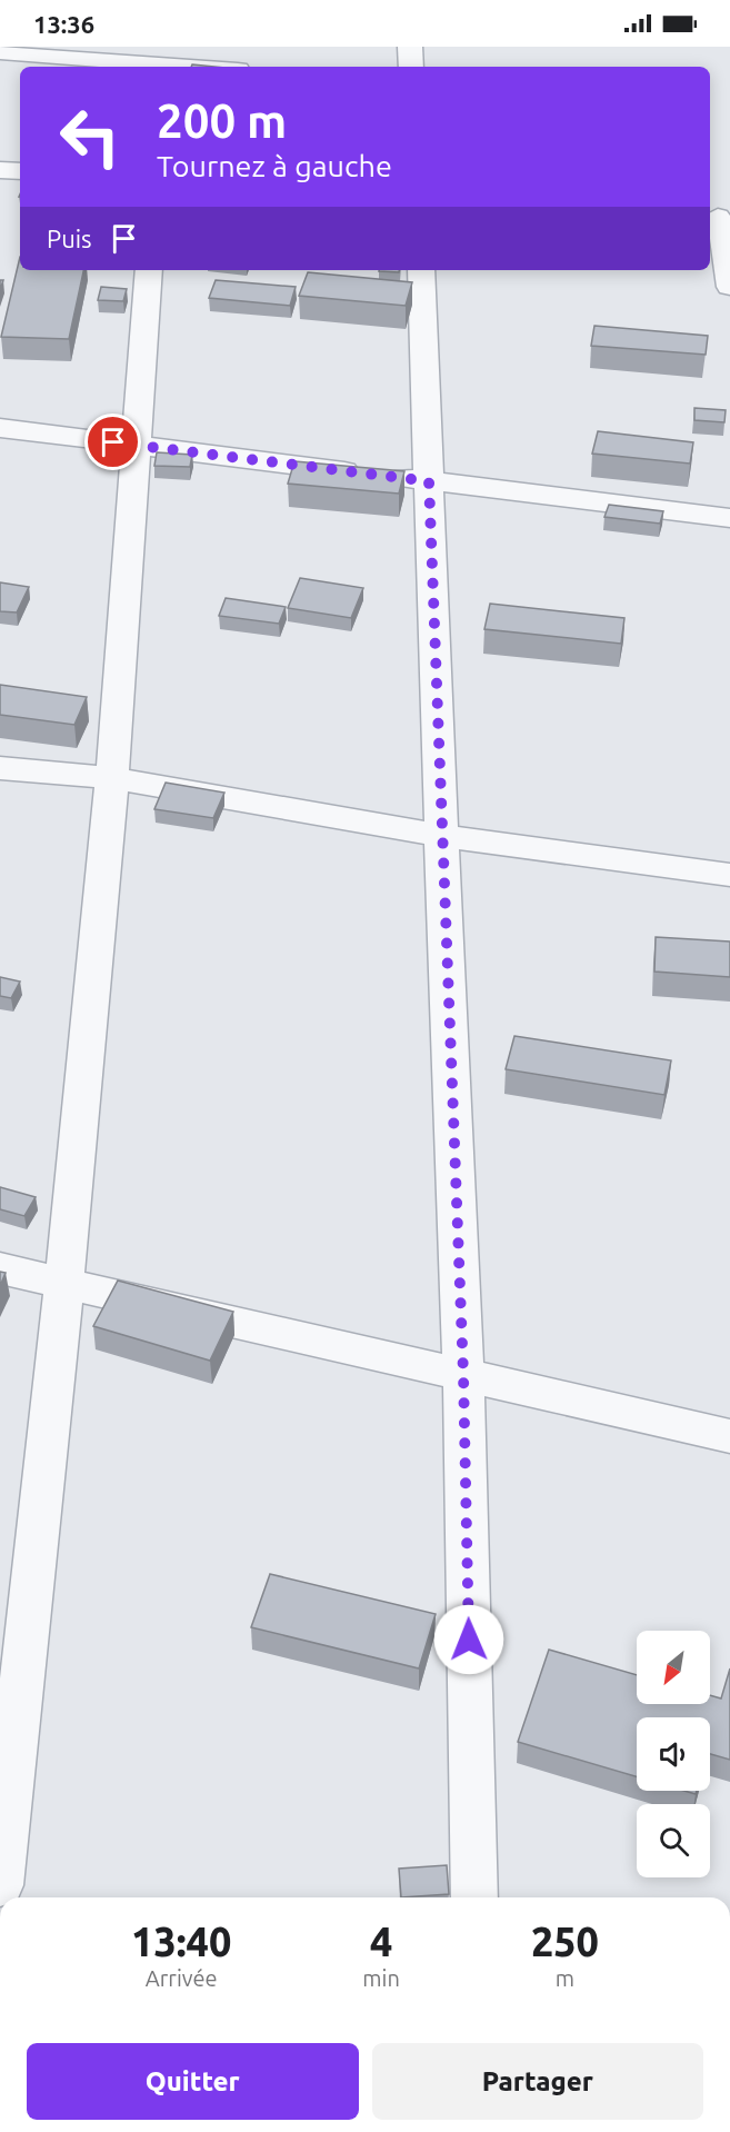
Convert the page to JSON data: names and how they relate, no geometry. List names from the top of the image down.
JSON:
{
  "north": "bottom left",
  "page": {
    "status": "13:36",
    "turn": ["200 m", "Tournez à gauche"],
    "then": "Puis",
    "eta": [
      "13:40",
      "Arrivée",
      "4",
      "min",
      "250",
      "m"
    ],
    "buttons": ["Quitter", "Partager"]
  }
}
